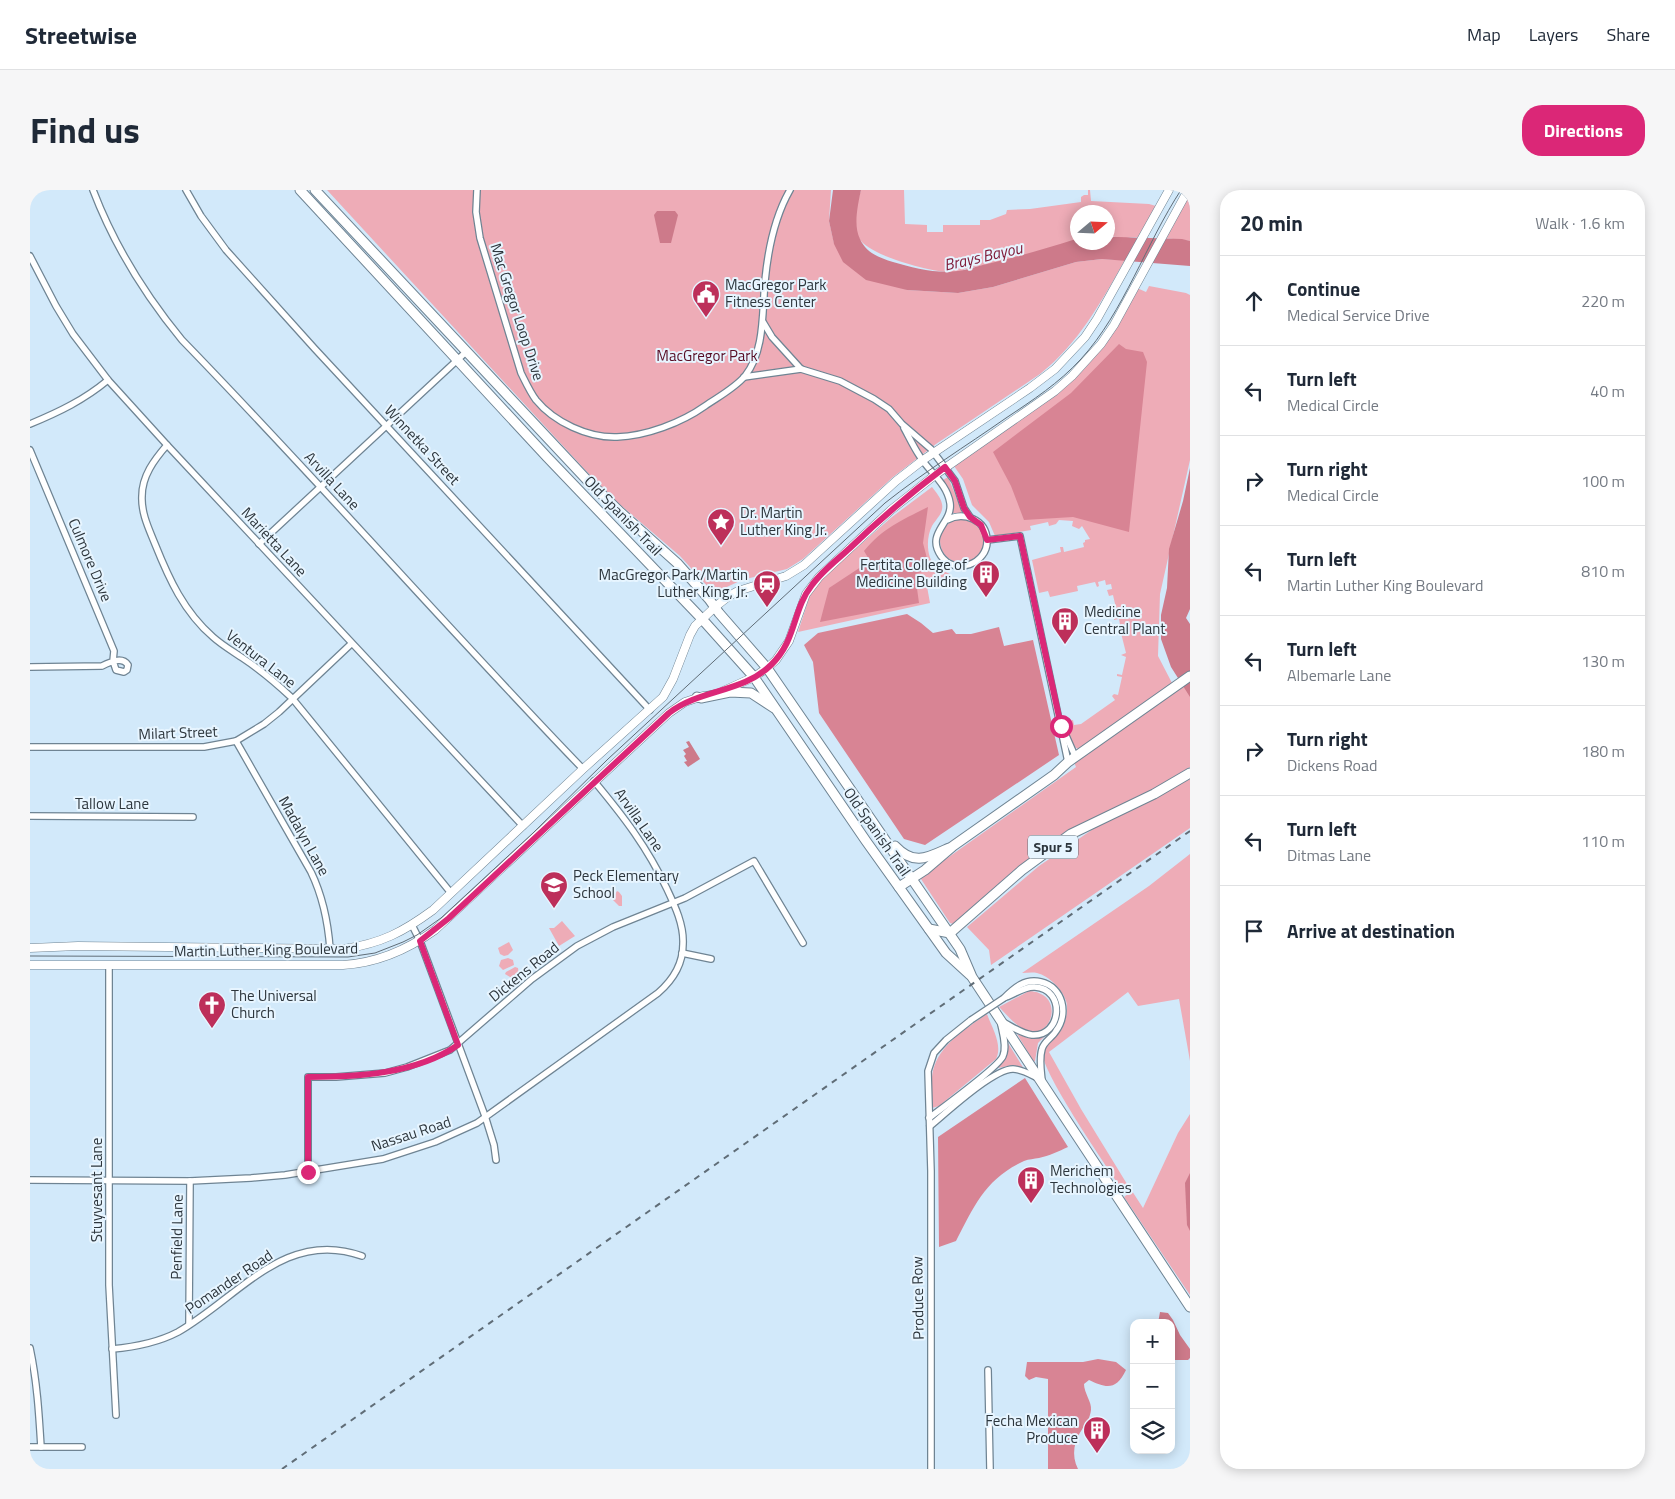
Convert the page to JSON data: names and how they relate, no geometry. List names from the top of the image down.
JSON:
{
  "streets": {
    "main road": ["Old Spanish Trail", "Spur 5", "Martin Luther King Boulevard"],
    "street": [
      "Mac Gregor Loop Drive",
      "Winnetka Street",
      "Arvilla Lane",
      "Marietta Lane",
      "Culmore Drive",
      "Ventura Lane",
      "Milart Street",
      "Tallow Lane",
      "Madalyn Lane",
      "Dickens Road",
      "Nassau Road",
      "Stuyvesant Lane",
      "Penfield Lane",
      "Pomander Road",
      "Produce Row"
    ]
  },
  "crossings": [
    ["Winnetka Street", "Martin Luther King Boulevard"],
    ["Arvilla Lane", "Martin Luther King Boulevard"],
    ["Arvilla Lane", "Dickens Road"],
    ["Arvilla Lane", "Nassau Road"],
    ["Old Spanish Trail", "Spur 5"],
    ["Old Spanish Trail", "Martin Luther King Boulevard"],
    ["Old Spanish Trail", "Produce Row"],
    ["Marietta Lane", "Ventura Lane"],
    ["Marietta Lane", "Milart Street"],
    ["Marietta Lane", "Martin Luther King Boulevard"],
    ["Ventura Lane", "Milart Street"],
    ["Ventura Lane", "Martin Luther King Boulevard"],
    ["Milart Street", "Madalyn Lane"],
    ["Madalyn Lane", "Martin Luther King Boulevard"],
    ["Martin Luther King Boulevard", "Stuyvesant Lane"],
    ["Dickens Road", "Nassau Road"],
    ["Nassau Road", "Stuyvesant Lane"],
    ["Nassau Road", "Penfield Lane"],
    ["Stuyvesant Lane", "Pomander Road"],
    ["Penfield Lane", "Pomander Road"]
  ],
  "water": ["Brays Bayou"],
  "parks": ["MacGregor Park"],
  "places": {
    "public building": ["MacGregor Park Fitness Center"],
    "place": ["Dr. Martin Luther King Jr."],
    "building": [
      "Fertita College of Medicine Building",
      "Medicine Central Plant",
      "Merichem Technologies",
      "Fecha Mexican Produce"
    ],
    "station": ["MacGregor Park/Martin Luther King, Jr."],
    "school or university": ["Peck Elementary School"],
    "church": ["The Universal Church"]
  },
  "north": "right",
  "page": {
    "header": "Streetwise",
    "nav": ["Map", "Layers", "Share"],
    "title": "Find us",
    "buttons": "Directions",
    "heading": ["20 min", "Walk · 1.6 km"],
    "list": [
      ["Continue", "Medical Service Drive", "220 m"],
      ["Turn left", "Medical Circle", "40 m"],
      ["Turn right", "Medical Circle", "100 m"],
      ["Turn left", "Martin Luther King Boulevard", "810 m"],
      ["Turn left", "Albemarle Lane", "130 m"],
      ["Turn right", "Dickens Road", "180 m"],
      ["Turn left", "Ditmas Lane", "110 m"],
      "Arrive at destination"
    ],
    "map_buttons": ["+", "−"]
  }
}
